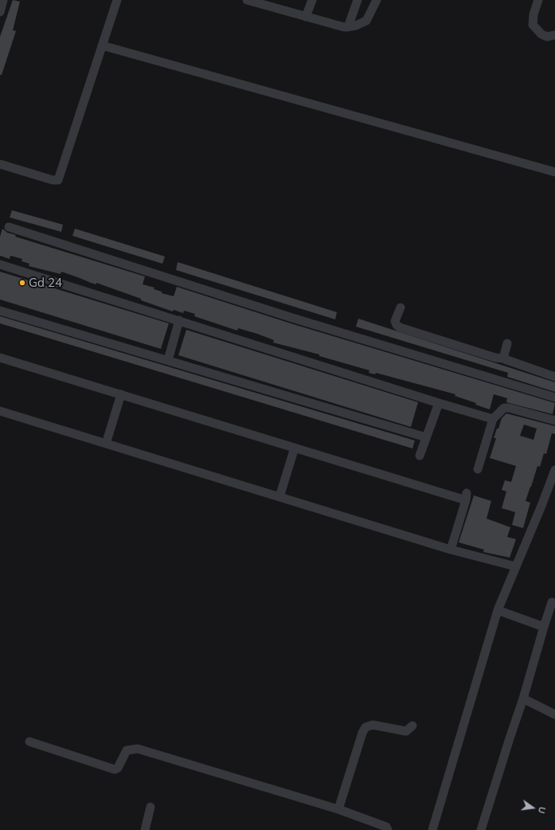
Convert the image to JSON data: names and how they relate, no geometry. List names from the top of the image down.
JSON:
{
  "places": ["Gd 24"],
  "north": "right"
}
